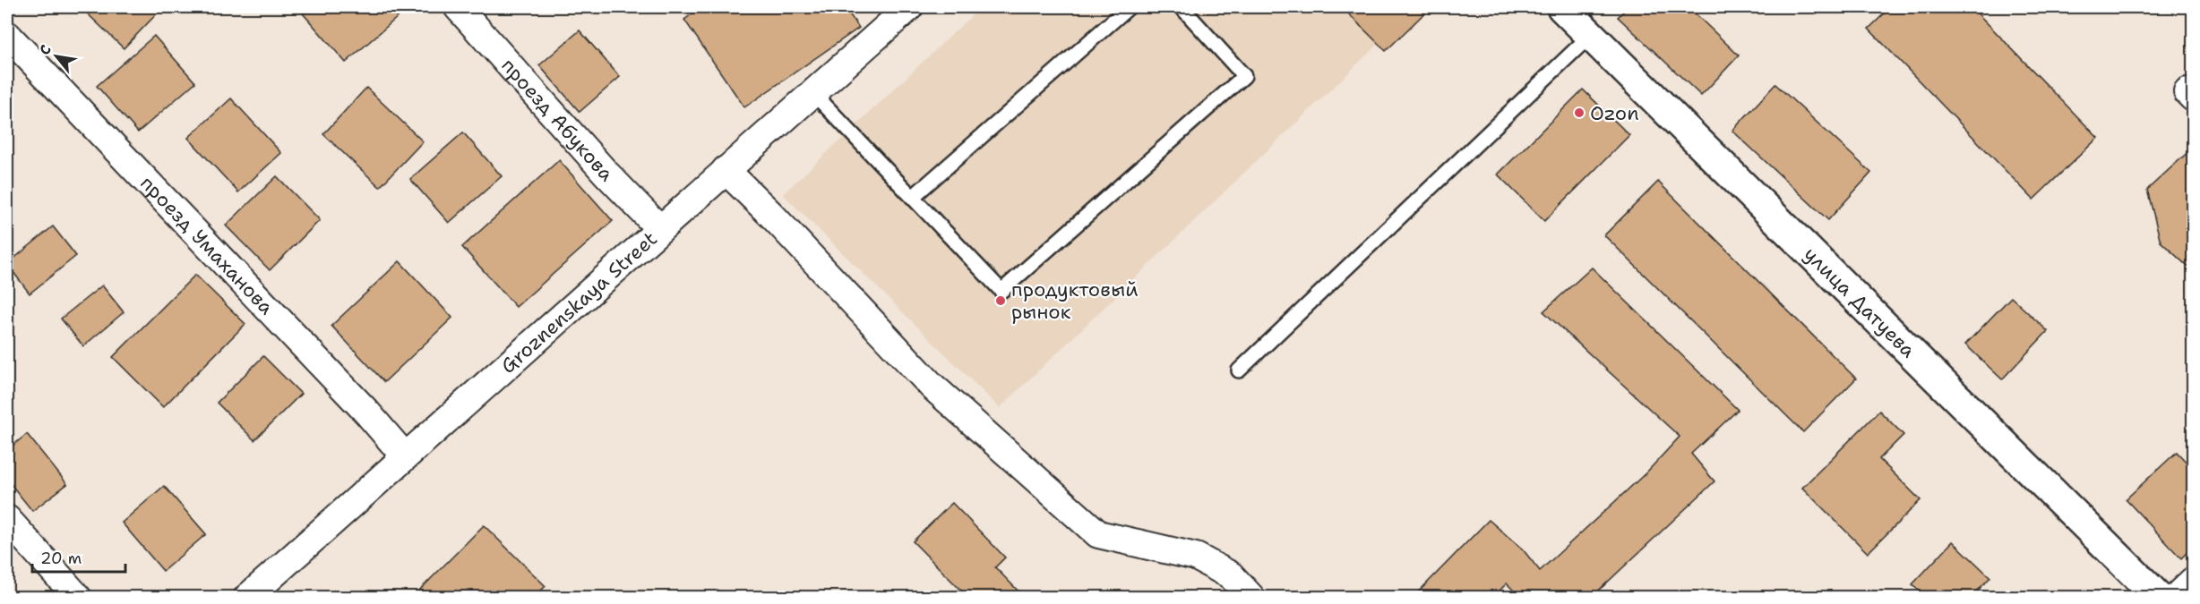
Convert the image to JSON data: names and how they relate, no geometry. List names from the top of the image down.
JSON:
{
  "streets": {
    "street": [
      "проезд Абукова",
      "проезд Умаханова",
      "Groznenskaya Street",
      "улица Датуева"
    ]
  },
  "crossings": [
    ["проезд Абукова", "Groznenskaya Street"],
    ["проезд Умаханова", "Groznenskaya Street"]
  ],
  "places": ["Ozon", "продуктовый рынок"],
  "scale_bar": "20 m",
  "north": "top left"
}
